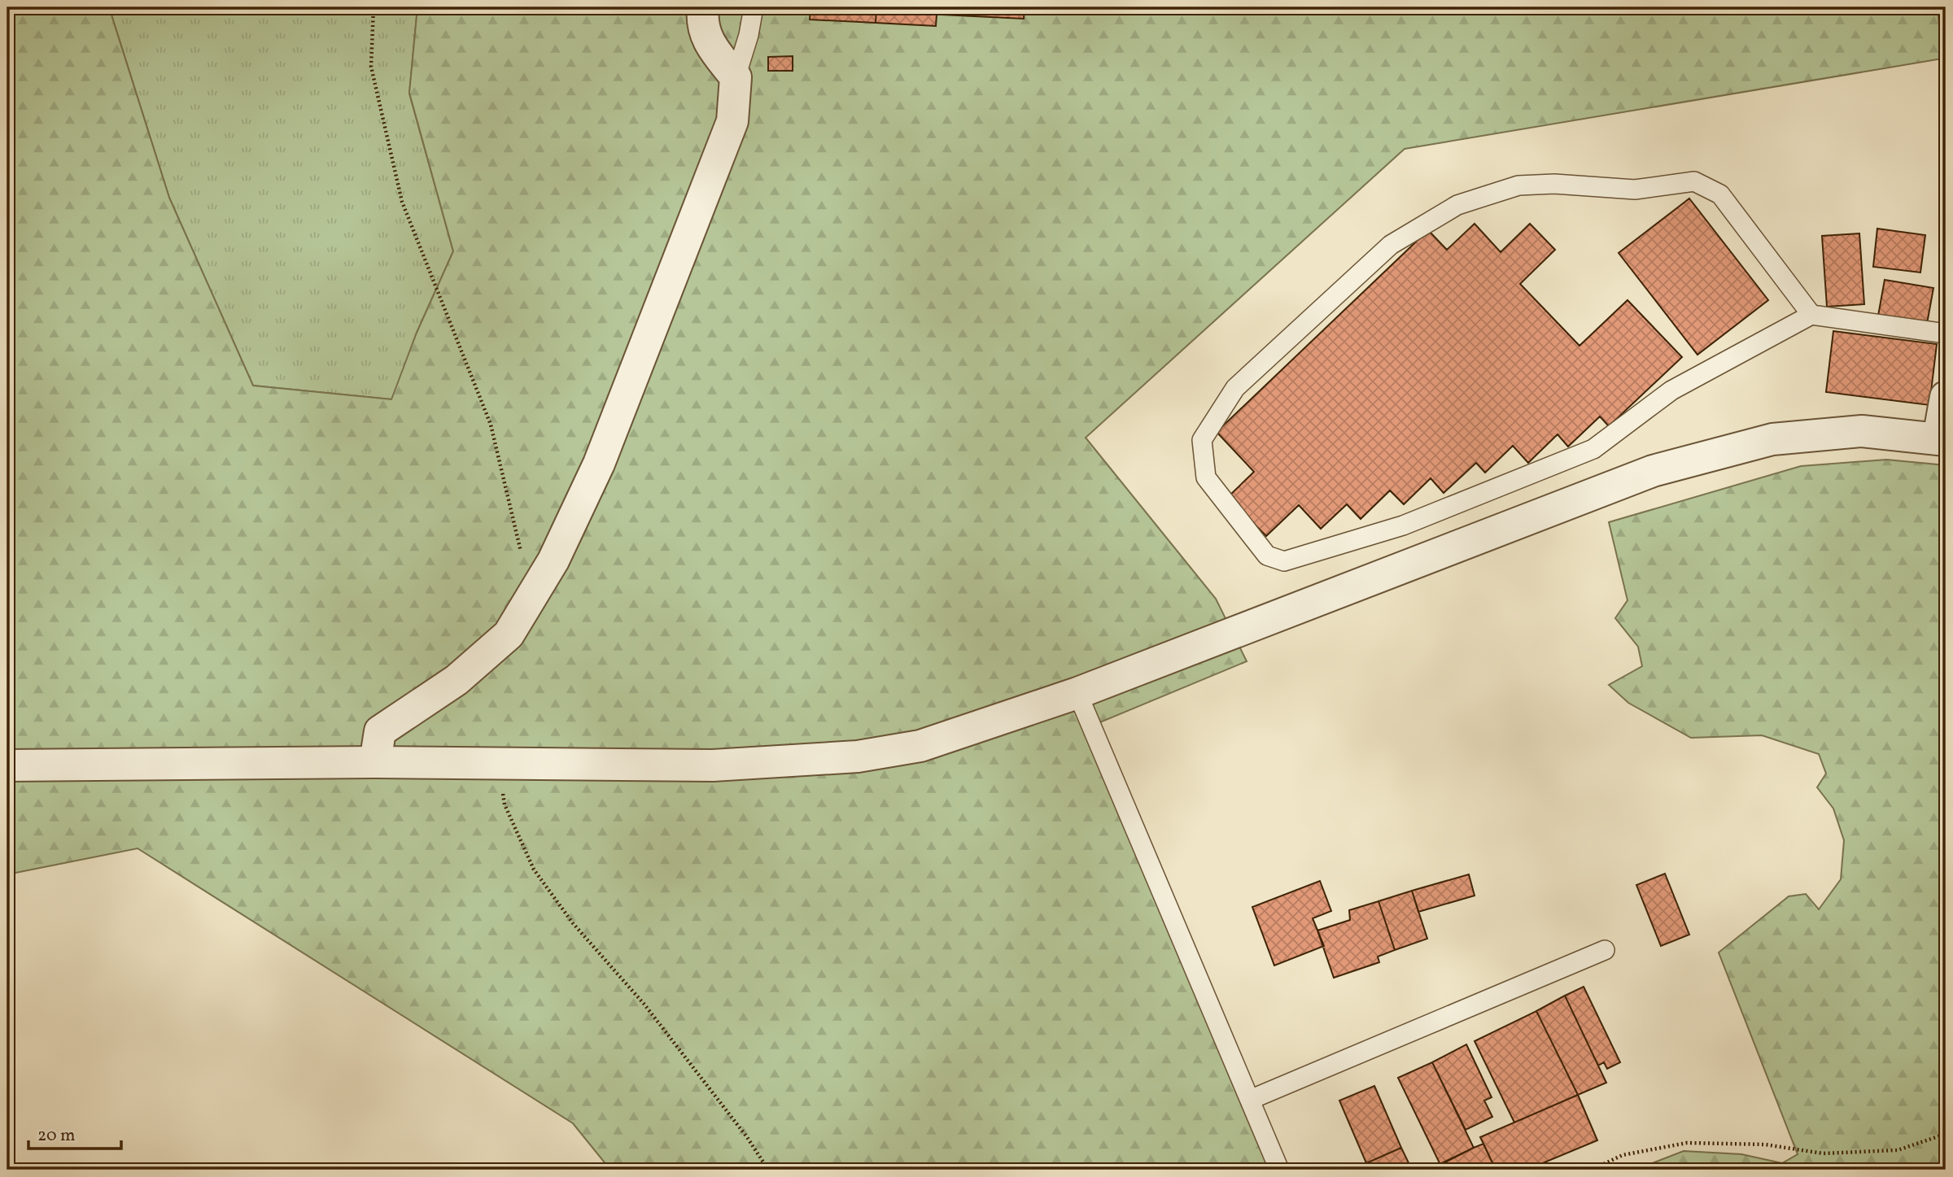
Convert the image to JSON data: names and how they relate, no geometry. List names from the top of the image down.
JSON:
{
  "scale_bar": "20 m"
}
